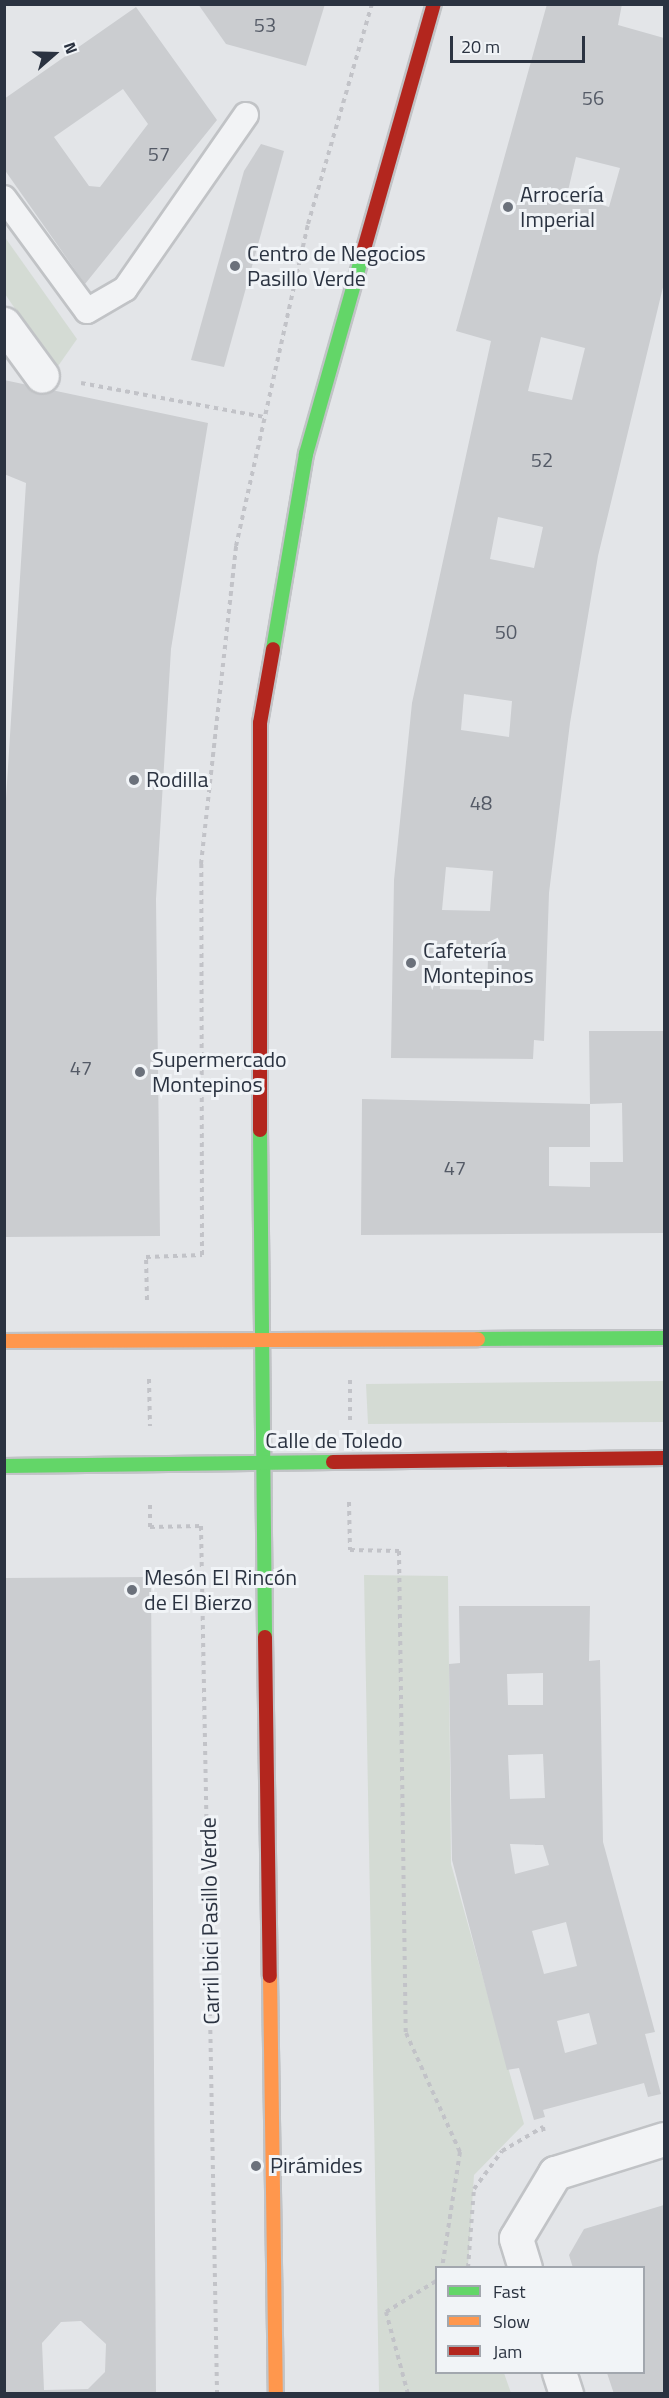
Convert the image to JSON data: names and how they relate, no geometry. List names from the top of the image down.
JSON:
{
  "streets": {
    "street": ["Calle de Toledo"],
    "path": ["Carril bici Pasillo Verde"]
  },
  "places": [
    "Arrocería Imperial",
    "Centro de Negocios Pasillo Verde",
    "Rodilla",
    "Cafetería Montepinos",
    "Supermercado Montepinos",
    "Mesón El Rincón de El Bierzo",
    "Pirámides"
  ],
  "house_numbers": [
    "53",
    "56",
    "57",
    "52",
    "50",
    "48",
    "47",
    "47"
  ],
  "legend": ["Fast", "Slow", "Jam"],
  "scale_bar": "20 m",
  "north": "right"
}
